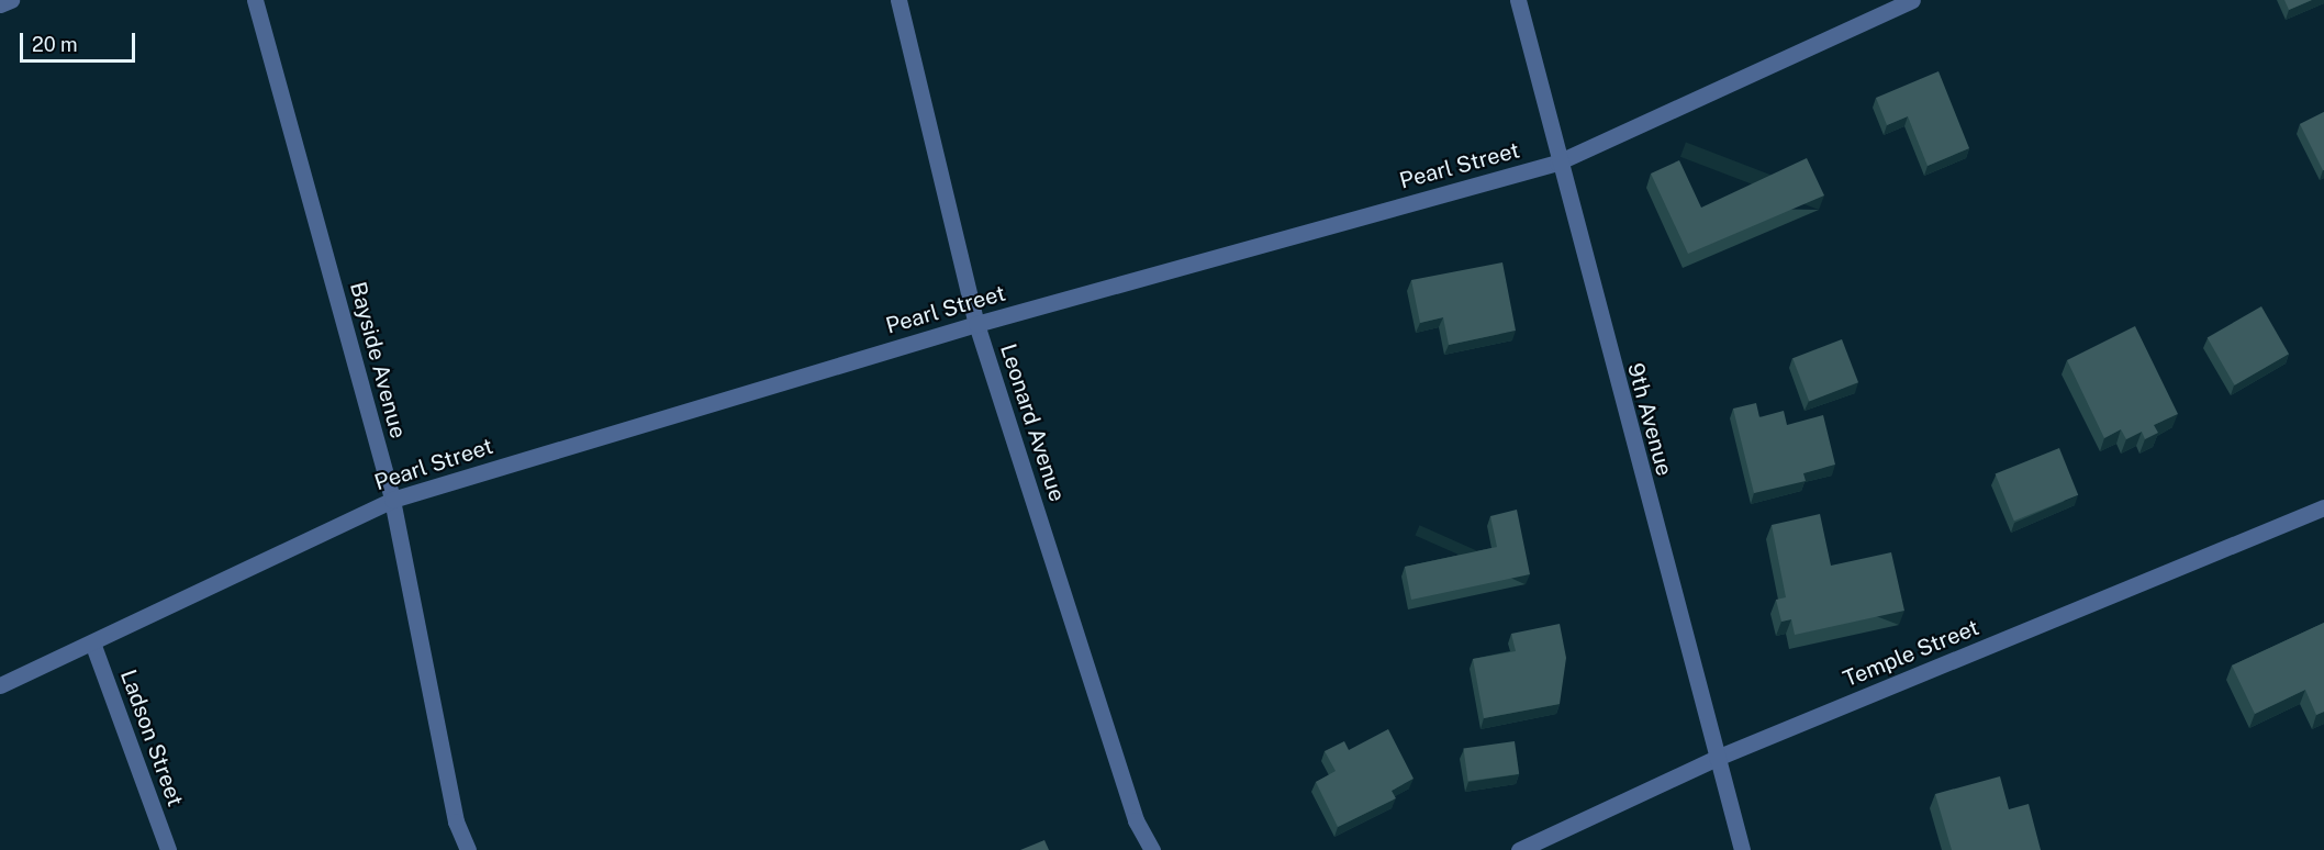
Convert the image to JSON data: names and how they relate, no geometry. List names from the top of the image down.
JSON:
{
  "streets": {
    "street": [
      "Pearl Street",
      "Bayside Avenue",
      "9th Avenue",
      "Leonard Avenue",
      "Temple Street",
      "Ladson Street"
    ]
  },
  "crossings": [
    ["Pearl Street", "Bayside Avenue"],
    ["Pearl Street", "9th Avenue"],
    ["Pearl Street", "Leonard Avenue"],
    ["Pearl Street", "Ladson Street"],
    ["9th Avenue", "Temple Street"]
  ],
  "scale_bar": "20 m"
}
